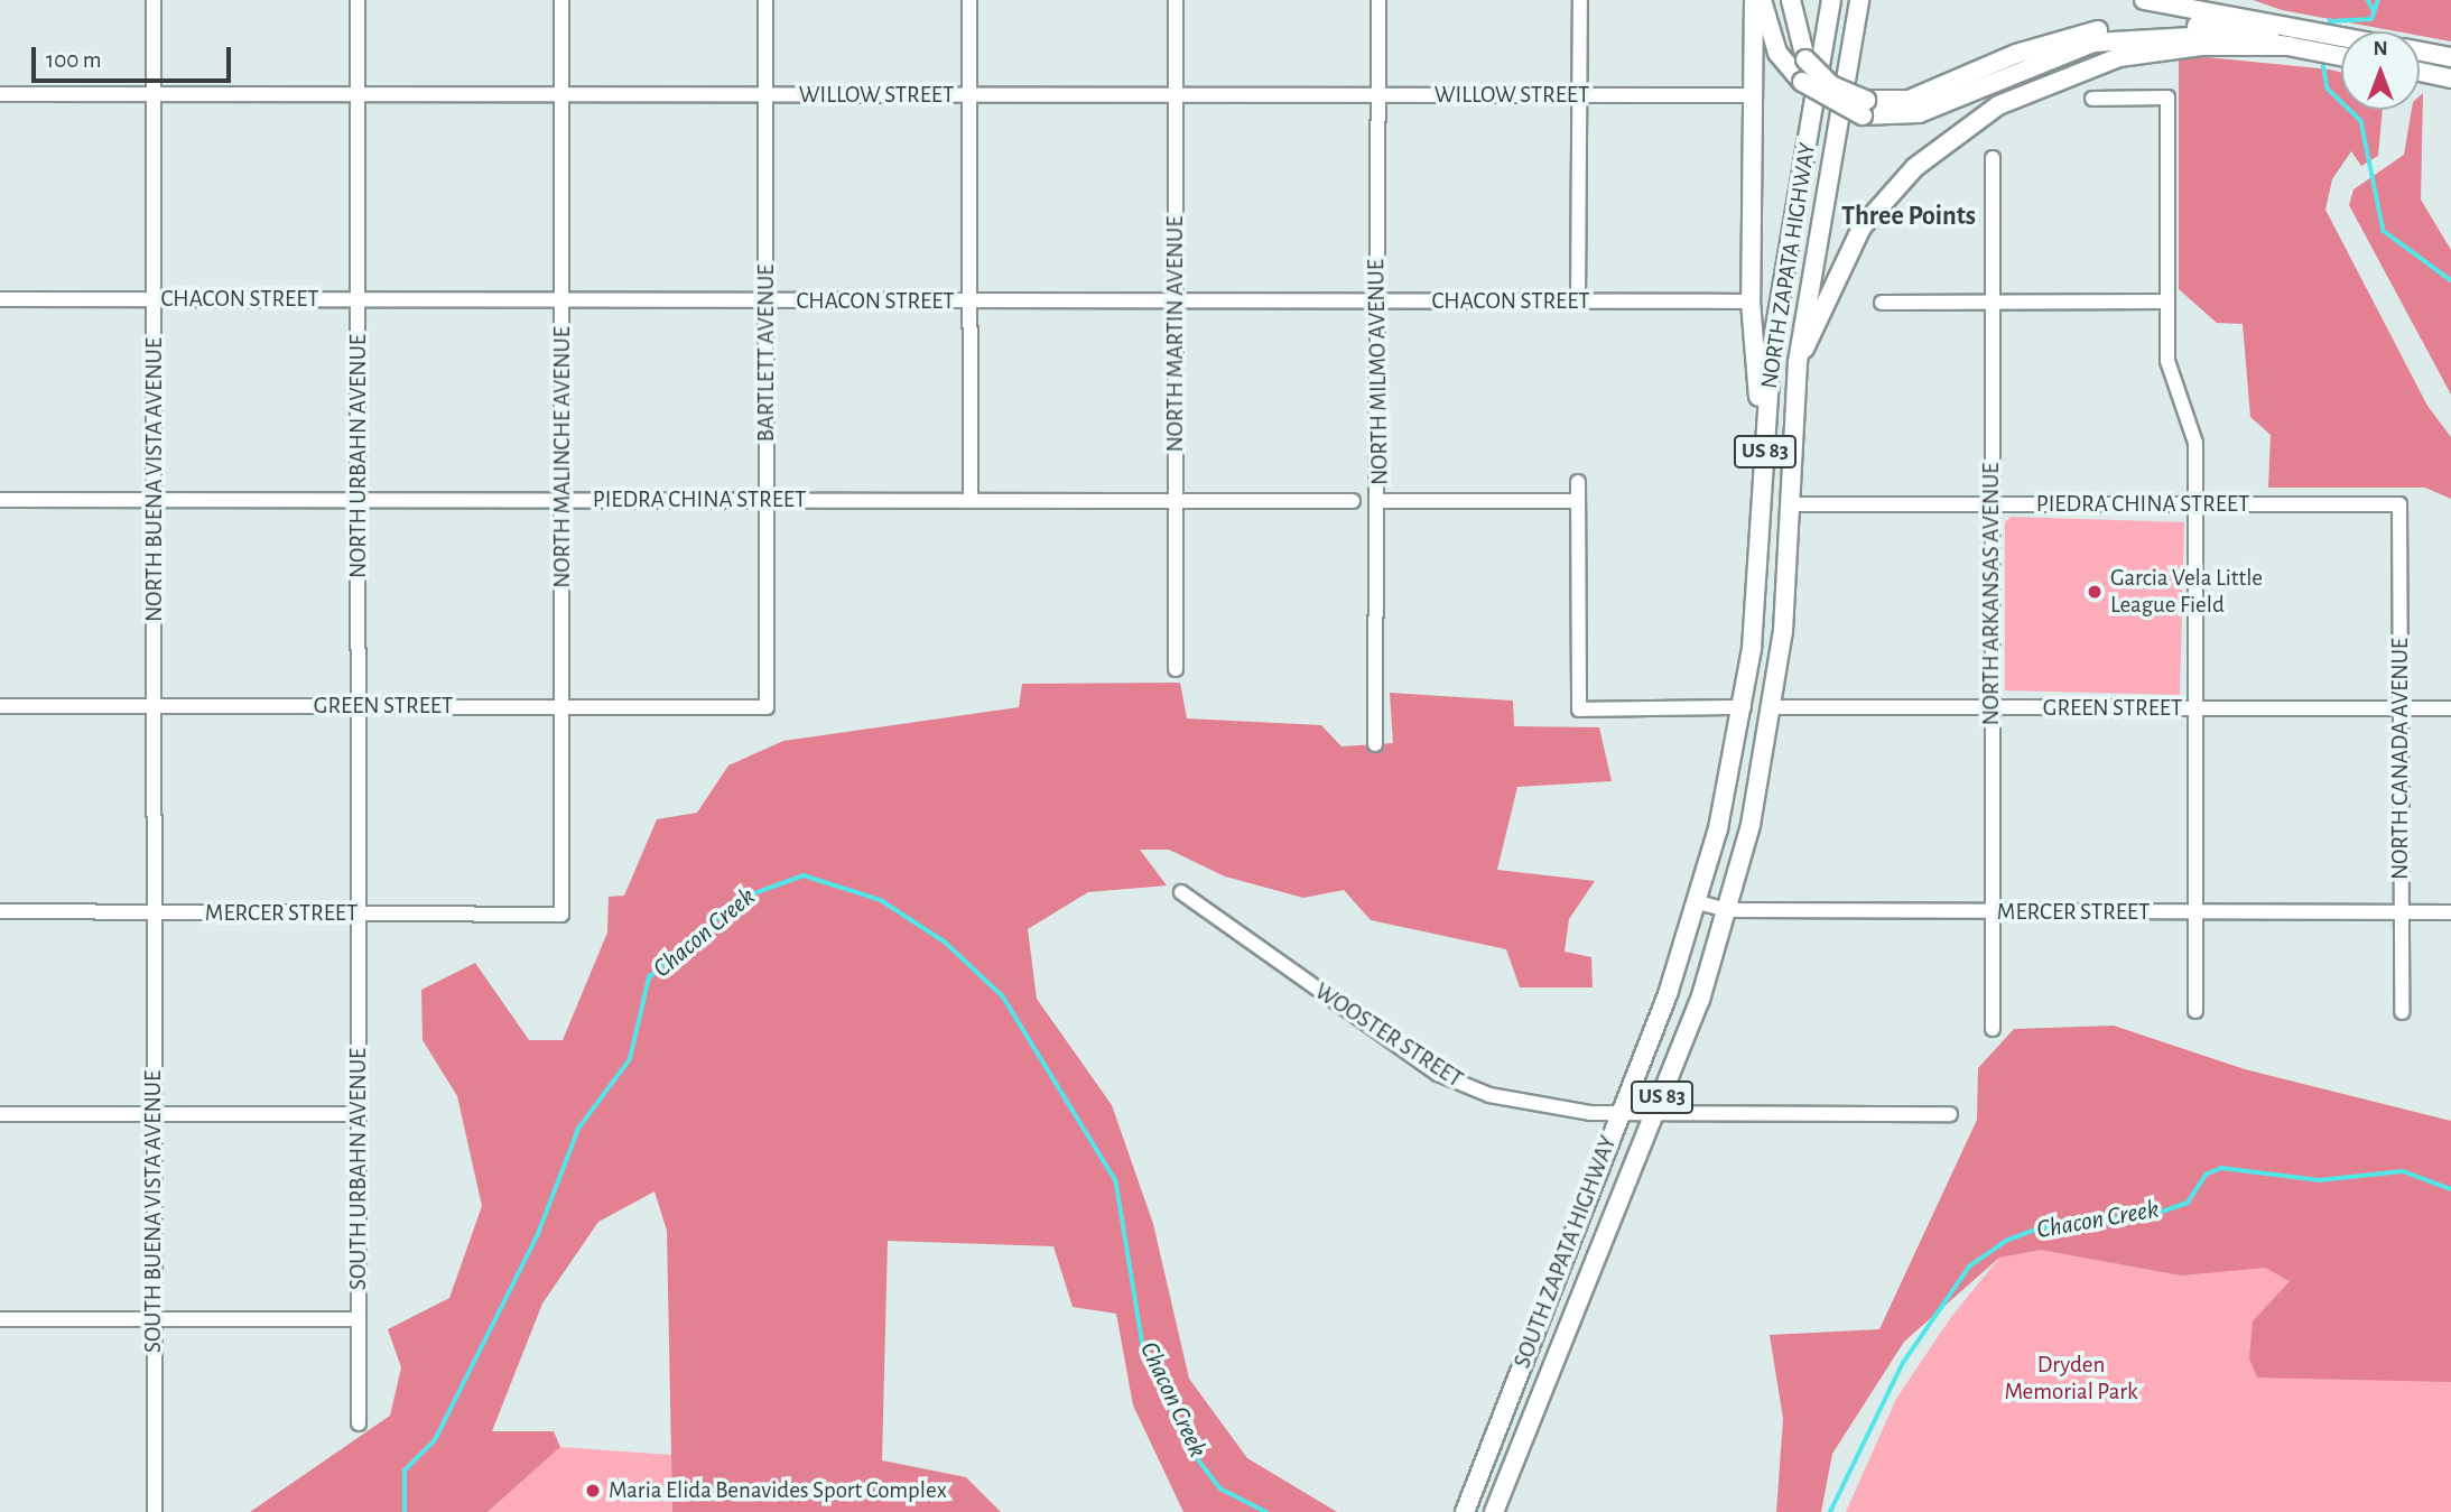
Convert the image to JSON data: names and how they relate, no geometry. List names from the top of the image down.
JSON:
{
  "streets": {
    "main road": ["NORTH ZAPATA HIGHWAY", "US 83", "SOUTH ZAPATA HIGHWAY"],
    "street": [
      "WILLOW STREET",
      "CHACON STREET",
      "NORTH MARTIN AVENUE",
      "BARTLETT AVENUE",
      "NORTH MILMO AVENUE",
      "NORTH URBAHN AVENUE",
      "NORTH MALINCHE AVENUE",
      "NORTH BUENA VISTA AVENUE",
      "PIEDRA CHINA STREET",
      "NORTH ARKANSAS AVENUE",
      "GREEN STREET",
      "NORTH CANADA AVENUE",
      "MERCER STREET",
      "WOOSTER STREET",
      "SOUTH URBAHN AVENUE",
      "SOUTH BUENA VISTA AVENUE"
    ]
  },
  "crossings": [
    ["WILLOW STREET", "NORTH MARTIN AVENUE"],
    ["WILLOW STREET", "BARTLETT AVENUE"],
    ["WILLOW STREET", "NORTH MILMO AVENUE"],
    ["WILLOW STREET", "NORTH URBAHN AVENUE"],
    ["WILLOW STREET", "NORTH MALINCHE AVENUE"],
    ["WILLOW STREET", "NORTH BUENA VISTA AVENUE"],
    ["NORTH ZAPATA HIGHWAY", "PIEDRA CHINA STREET"],
    ["NORTH ZAPATA HIGHWAY", "GREEN STREET"],
    ["NORTH ZAPATA HIGHWAY", "MERCER STREET"],
    ["NORTH ZAPATA HIGHWAY", "SOUTH ZAPATA HIGHWAY"],
    ["CHACON STREET", "NORTH MARTIN AVENUE"],
    ["CHACON STREET", "BARTLETT AVENUE"],
    ["CHACON STREET", "NORTH MILMO AVENUE"],
    ["CHACON STREET", "NORTH URBAHN AVENUE"],
    ["CHACON STREET", "NORTH MALINCHE AVENUE"],
    ["CHACON STREET", "NORTH BUENA VISTA AVENUE"],
    ["NORTH MARTIN AVENUE", "PIEDRA CHINA STREET"],
    ["BARTLETT AVENUE", "PIEDRA CHINA STREET"],
    ["BARTLETT AVENUE", "GREEN STREET"],
    ["NORTH URBAHN AVENUE", "PIEDRA CHINA STREET"],
    ["NORTH URBAHN AVENUE", "GREEN STREET"],
    ["NORTH URBAHN AVENUE", "MERCER STREET"],
    ["NORTH URBAHN AVENUE", "SOUTH URBAHN AVENUE"],
    ["NORTH MALINCHE AVENUE", "PIEDRA CHINA STREET"],
    ["NORTH MALINCHE AVENUE", "GREEN STREET"],
    ["NORTH MALINCHE AVENUE", "MERCER STREET"],
    ["NORTH BUENA VISTA AVENUE", "PIEDRA CHINA STREET"],
    ["NORTH BUENA VISTA AVENUE", "GREEN STREET"],
    ["NORTH BUENA VISTA AVENUE", "MERCER STREET"],
    ["NORTH BUENA VISTA AVENUE", "SOUTH BUENA VISTA AVENUE"],
    ["PIEDRA CHINA STREET", "NORTH ARKANSAS AVENUE"],
    ["PIEDRA CHINA STREET", "NORTH CANADA AVENUE"],
    ["NORTH ARKANSAS AVENUE", "GREEN STREET"],
    ["NORTH ARKANSAS AVENUE", "MERCER STREET"],
    ["GREEN STREET", "NORTH CANADA AVENUE"],
    ["NORTH CANADA AVENUE", "MERCER STREET"],
    ["MERCER STREET", "SOUTH URBAHN AVENUE"],
    ["MERCER STREET", "SOUTH BUENA VISTA AVENUE"],
    ["MERCER STREET", "SOUTH ZAPATA HIGHWAY"],
    ["WOOSTER STREET", "SOUTH ZAPATA HIGHWAY"]
  ],
  "districts": ["Three Points"],
  "water": ["Chacon Creek"],
  "parks": ["Dryden Memorial Park"],
  "places": ["Garcia Vela Little League Field", "Maria Elida Benavides Sport Complex"],
  "scale_bar": "100 m",
  "north": "top"
}
